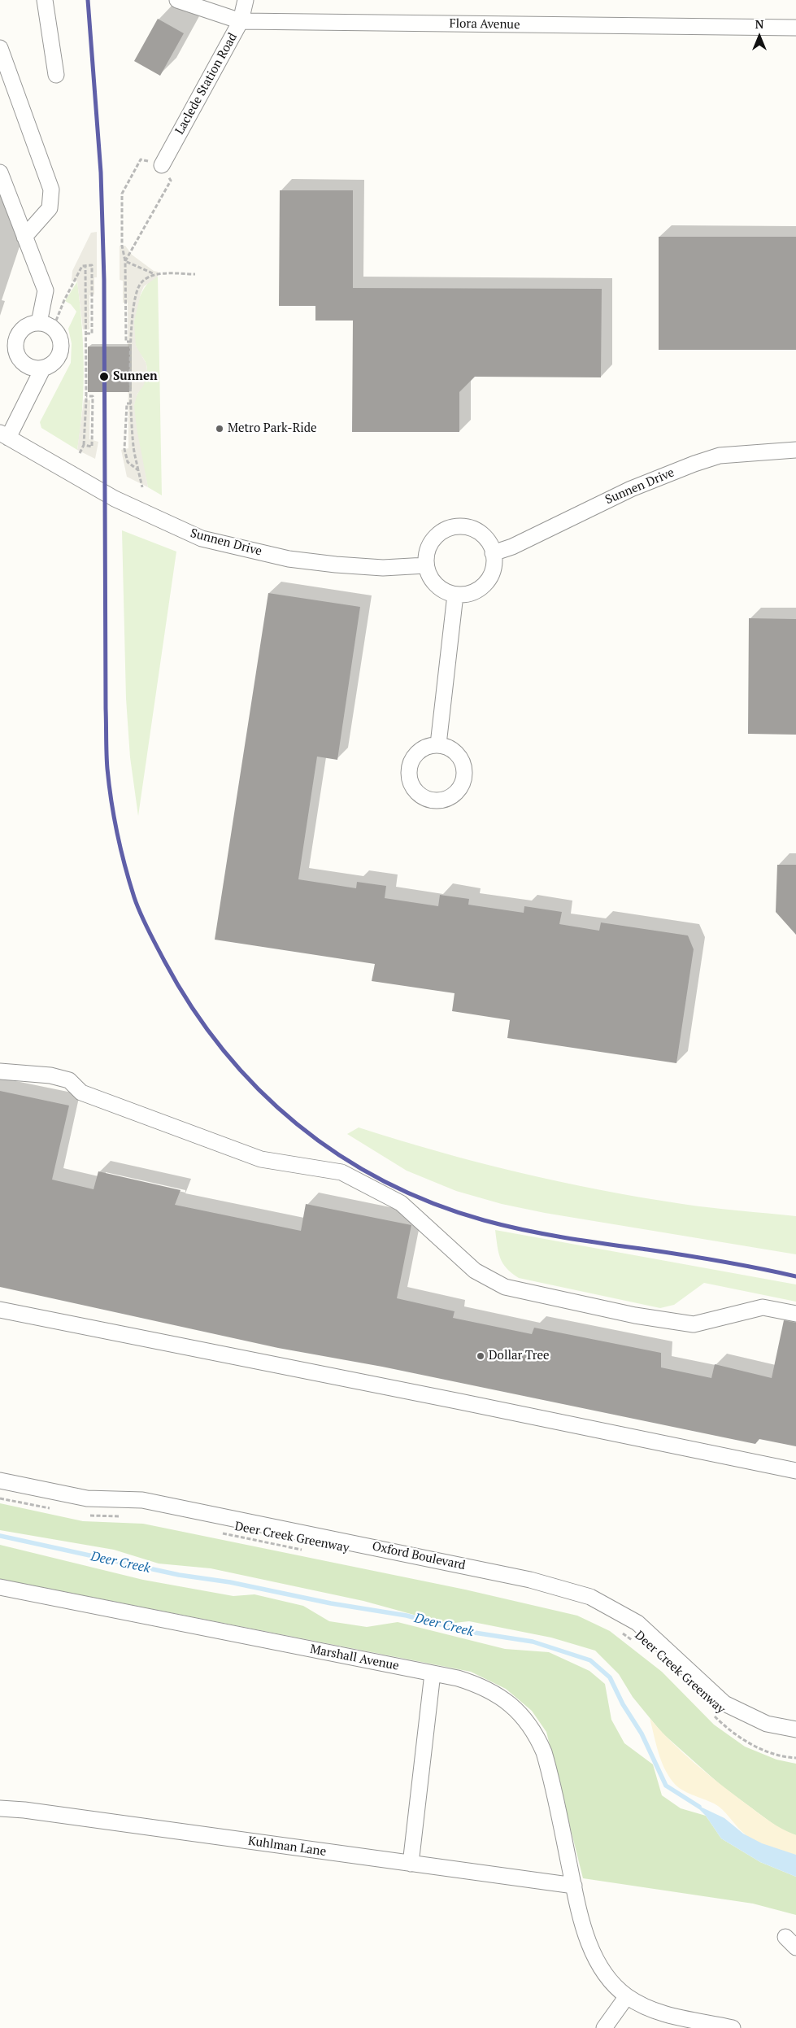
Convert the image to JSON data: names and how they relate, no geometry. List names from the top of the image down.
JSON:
{
  "streets": {
    "street": [
      "Flora Avenue",
      "Laclede Station Road",
      "Sunnen Drive",
      "Oxford Boulevard",
      "Marshall Avenue",
      "Kuhlman Lane"
    ],
    "path": ["Deer Creek Greenway"]
  },
  "crossings": [
    ["Flora Avenue", "Laclede Station Road"],
    ["Marshall Avenue", "Kuhlman Lane"]
  ],
  "water": ["Deer Creek"],
  "places": ["Sunnen", "Metro Park-Ride", "Dollar Tree"],
  "north": "top"
}
